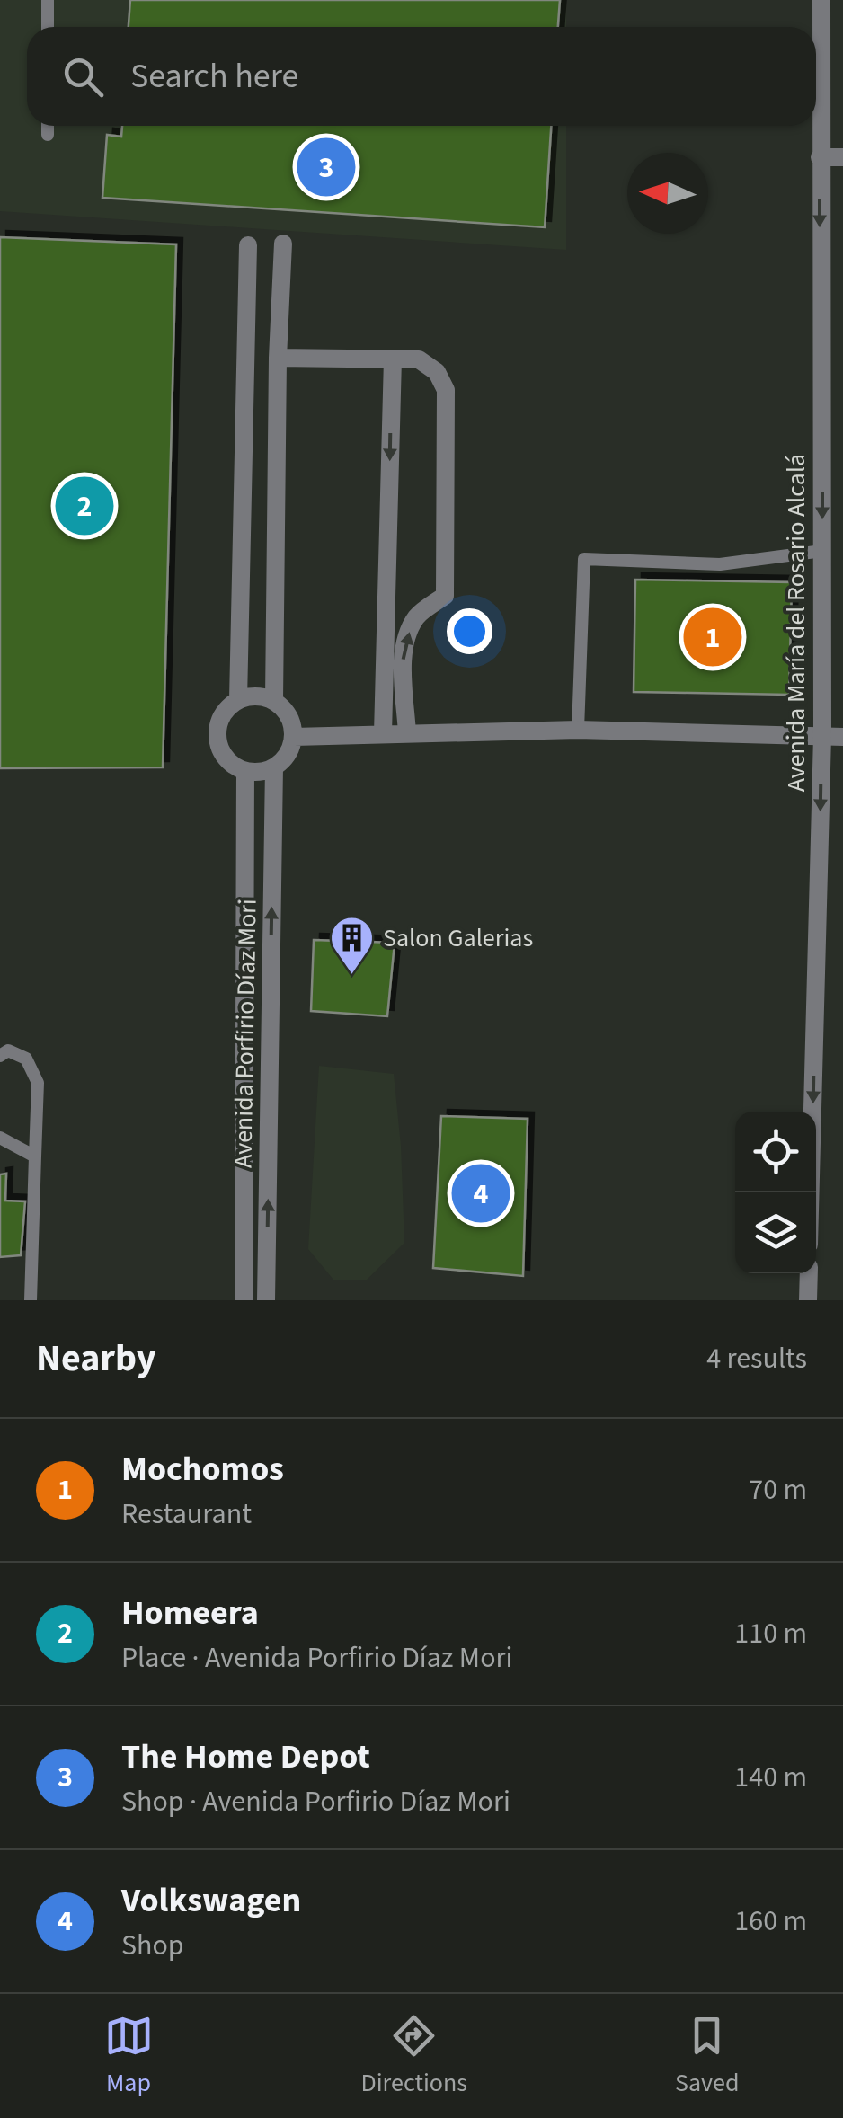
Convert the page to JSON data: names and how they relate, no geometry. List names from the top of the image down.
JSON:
{
  "streets": {
    "street": ["Avenida María del Rosario Alcalá", "Avenida Porfirio Díaz Mori"]
  },
  "one_way": ["Avenida María del Rosario Alcalá"],
  "places": {
    "building": ["Salon Galerias"]
  },
  "north": "left",
  "page": {
    "search": "Search here",
    "pins": [
      "3",
      "2",
      "1",
      "4"
    ],
    "heading": ["Nearby", "4 results"],
    "list": [
      {
        "mark": "1",
        "name": "Mochomos",
        "note": "Restaurant",
        "value": "70 m"
      },
      {
        "mark": "2",
        "name": "Homeera",
        "note": "Place · Avenida Porfirio Díaz Mori",
        "value": "110 m"
      },
      {
        "mark": "3",
        "name": "The Home Depot",
        "note": "Shop · Avenida Porfirio Díaz Mori",
        "value": "140 m"
      },
      {
        "mark": "4",
        "name": "Volkswagen",
        "note": "Shop",
        "value": "160 m"
      }
    ],
    "nav": ["Map", "Directions", "Saved"]
  }
}
